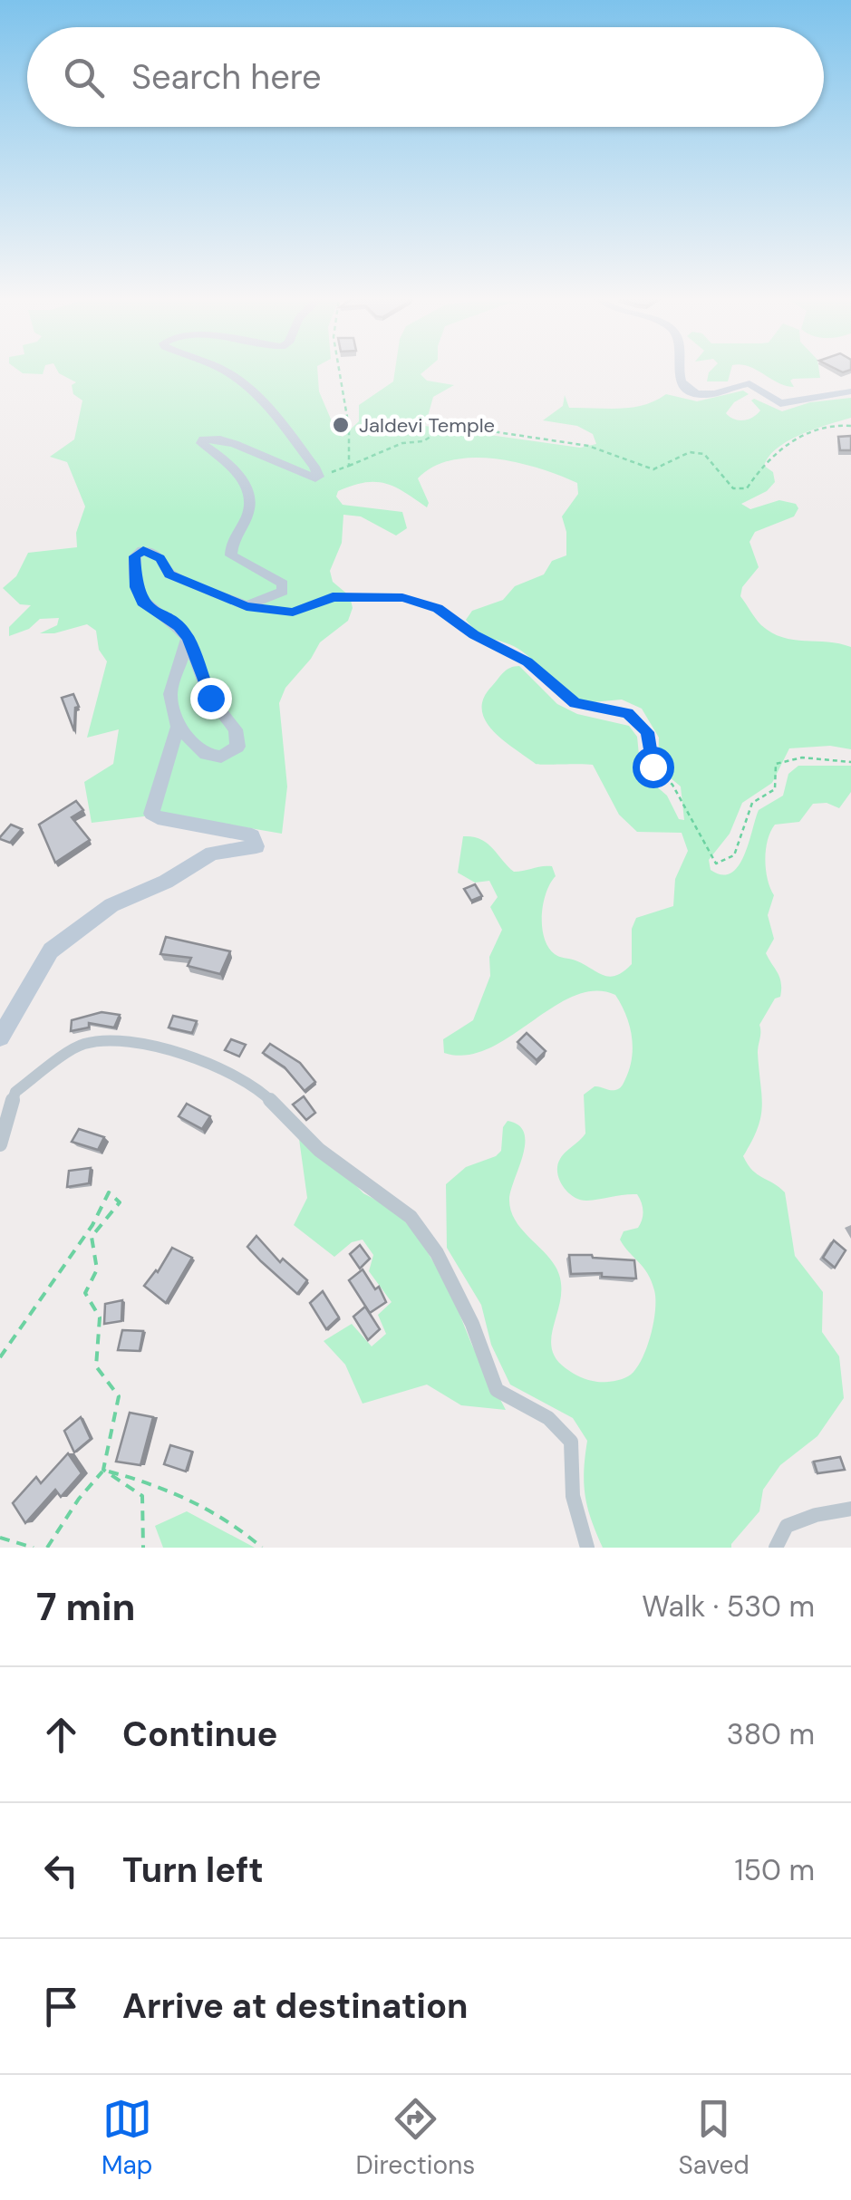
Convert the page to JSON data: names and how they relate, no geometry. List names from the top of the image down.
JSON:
{
  "places": ["Jaldevi Temple"],
  "page": {
    "search": "Search here",
    "heading": ["7 min", "Walk · 530 m"],
    "list": [
      ["Continue", "380 m"],
      ["Turn left", "150 m"],
      "Arrive at destination"
    ],
    "nav": ["Map", "Directions", "Saved"]
  }
}
